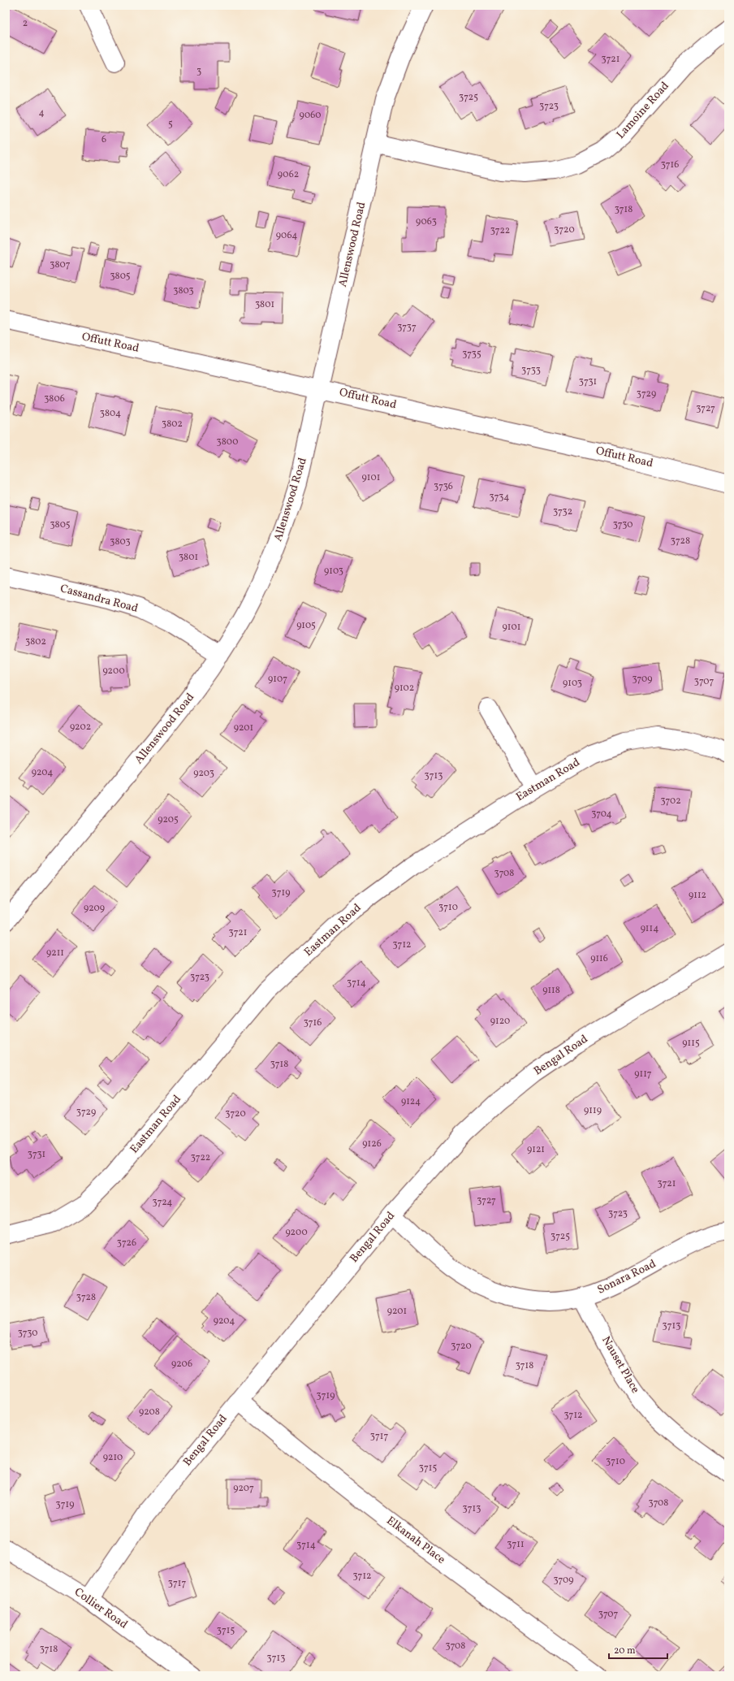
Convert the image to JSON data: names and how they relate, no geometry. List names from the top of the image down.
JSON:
{
  "streets": {
    "street": [
      "Lamoine Road",
      "Allenswood Road",
      "Offutt Road",
      "Cassandra Road",
      "Eastman Road",
      "Bengal Road",
      "Sonara Road",
      "Nauset Place",
      "Elkanah Place",
      "Collier Road"
    ]
  },
  "crossings": [
    ["Lamoine Road", "Allenswood Road"],
    ["Allenswood Road", "Offutt Road"],
    ["Allenswood Road", "Cassandra Road"],
    ["Bengal Road", "Sonara Road"],
    ["Bengal Road", "Elkanah Place"],
    ["Bengal Road", "Collier Road"],
    ["Sonara Road", "Nauset Place"]
  ],
  "house_numbers": [
    "2",
    "3721",
    "3",
    "3725",
    "3723",
    "4",
    "9060",
    "5",
    "6",
    "3716",
    "9062",
    "3718",
    "9063",
    "3720",
    "3722",
    "9064",
    "3807",
    "3805",
    "3803",
    "3801",
    "3737",
    "3735",
    "3733",
    "3731",
    "3729",
    "3806",
    "3727",
    "3804",
    "3802",
    "3800",
    "9101",
    "3736",
    "3734",
    "3732",
    "3805",
    "3730",
    "3728",
    "3803",
    "3801",
    "9103",
    "9105",
    "9101",
    "3802",
    "9200",
    "9107",
    "3709",
    "3707",
    "9103",
    "9102",
    "9202",
    "9201",
    "9204",
    "9203",
    "3713",
    "3702",
    "3704",
    "9205",
    "3708",
    "3719",
    "9112",
    "3710",
    "9209",
    "9114",
    "3721",
    "3712",
    "9211",
    "9116",
    "3723",
    "3714",
    "9118",
    "9120",
    "3716",
    "9115",
    "3718",
    "9117",
    "9124",
    "9119",
    "3729",
    "3720",
    "9126",
    "9121",
    "3731",
    "3722",
    "3721",
    "3727",
    "3724",
    "3723",
    "9200",
    "3725",
    "3726",
    "3728",
    "9201",
    "9204",
    "3713",
    "3730",
    "3720",
    "9206",
    "3718",
    "3719",
    "9208",
    "3712",
    "3717",
    "9210",
    "3710",
    "3715",
    "9207",
    "3708",
    "3719",
    "3713",
    "3711",
    "3714",
    "3712",
    "3709",
    "3717",
    "3707",
    "3715",
    "3708",
    "3718",
    "3713"
  ],
  "scale_bar": "20 m"
}
